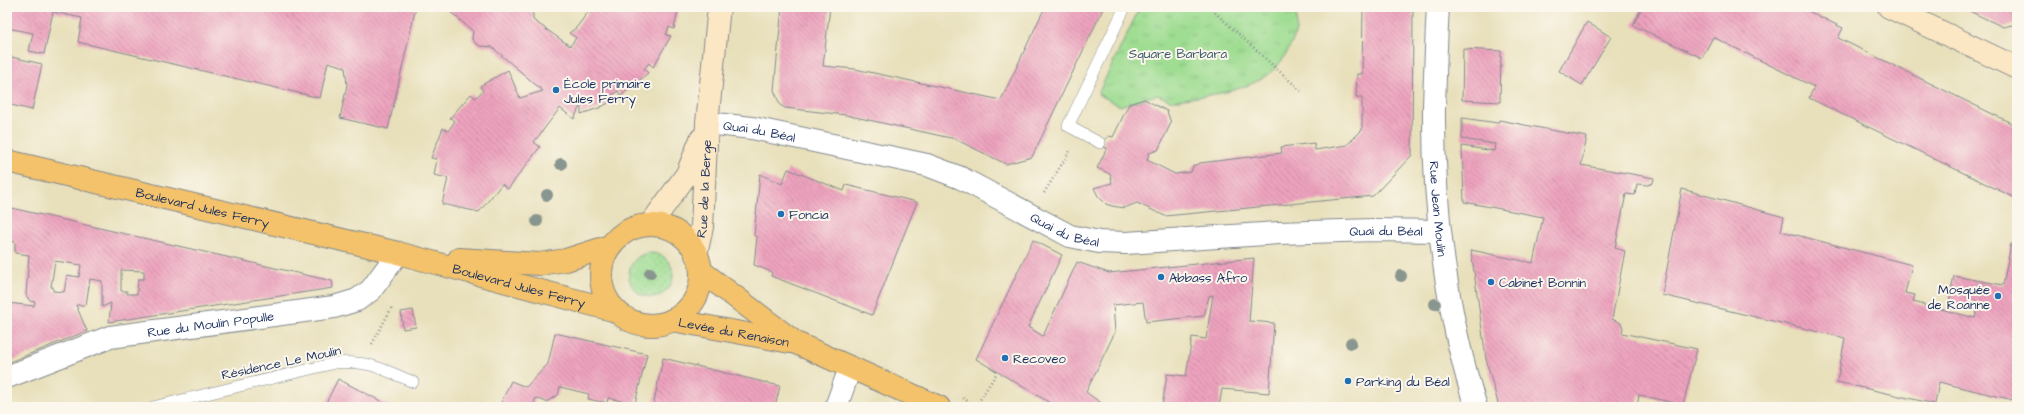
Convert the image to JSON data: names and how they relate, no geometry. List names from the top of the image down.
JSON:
{
  "streets": {
    "main road": ["Boulevard Jules Ferry", "Levée du Renaison"],
    "street": [
      "Quai du Béal",
      "Rue de la Berge",
      "Rue Jean Moulin",
      "Rue du Moulin Populle"
    ],
    "lane": ["Résidence Le Moulin"]
  },
  "crossings": [
    ["Quai du Béal", "Rue de la Berge"],
    ["Quai du Béal", "Rue Jean Moulin"],
    ["Rue de la Berge", "Boulevard Jules Ferry"],
    ["Rue de la Berge", "Levée du Renaison"],
    ["Boulevard Jules Ferry", "Rue du Moulin Populle"],
    ["Boulevard Jules Ferry", "Levée du Renaison"]
  ],
  "parks": ["Square Barbara"],
  "places": [
    "École primaire Jules Ferry",
    "Foncia",
    "Abbass Afro",
    "Cabinet Bonnin",
    "Mosquée de Roanne",
    "Recoveo",
    "Parking du Béal"
  ]
}
